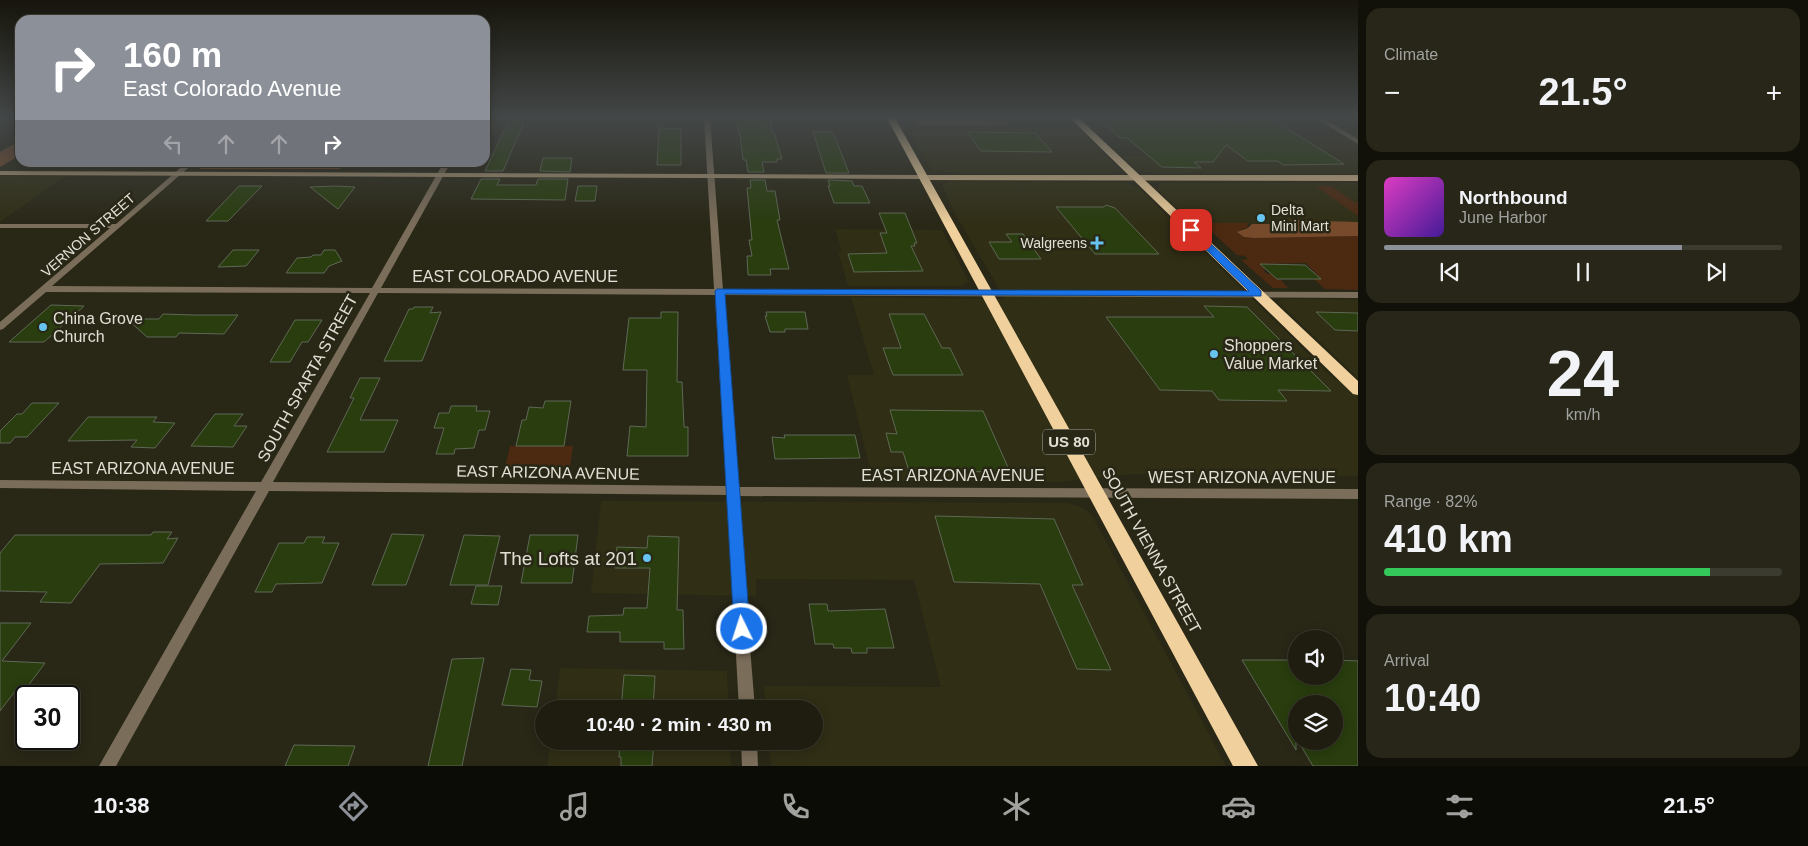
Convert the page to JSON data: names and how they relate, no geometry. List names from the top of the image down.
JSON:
{
  "streets": {
    "highway": ["US 80", "SOUTH VIENNA STREET"],
    "street": [
      "VERNON STREET",
      "EAST COLORADO AVENUE",
      "SOUTH SPARTA STREET",
      "EAST ARIZONA AVENUE",
      "WEST ARIZONA AVENUE"
    ]
  },
  "crossings": [
    ["VERNON STREET", "EAST COLORADO AVENUE"],
    ["EAST COLORADO AVENUE", "SOUTH SPARTA STREET"],
    ["EAST COLORADO AVENUE", "SOUTH VIENNA STREET"],
    ["SOUTH SPARTA STREET", "EAST ARIZONA AVENUE"],
    ["EAST ARIZONA AVENUE", "WEST ARIZONA AVENUE"],
    ["EAST ARIZONA AVENUE", "SOUTH VIENNA STREET"],
    ["WEST ARIZONA AVENUE", "SOUTH VIENNA STREET"]
  ],
  "places": {
    "other": [
      "Delta Mini Mart",
      "China Grove Church",
      "Shoppers Value Market",
      "The Lofts at 201"
    ],
    "health": ["Walgreens"]
  },
  "page": {
    "tile": [
      "Climate",
      ["24", "km/h"],
      ["Range · 82%", "410 km"],
      ["Arrival", "10:40"]
    ],
    "turn": ["160 m", "East Colorado Avenue"],
    "heat": ["−", "21.5°", "+"],
    "song": ["Northbound", "June Harbor"],
    "limit": "30",
    "trip": "10:40 · 2 min · 430 m",
    "tabs": ["10:38", "21.5°"]
  }
}
